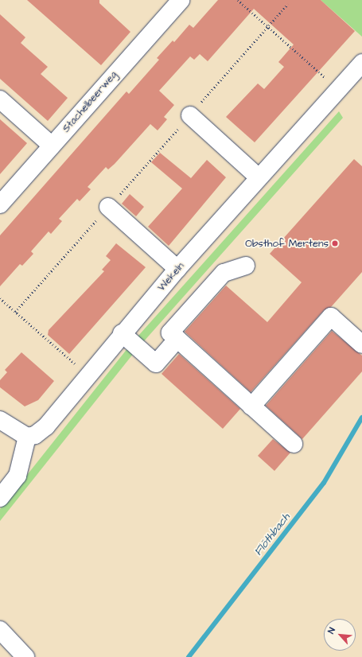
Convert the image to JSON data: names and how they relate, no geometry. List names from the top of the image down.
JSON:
{
  "streets": {
    "street": ["Stachelbeerweg", "Wekeln"]
  },
  "water": ["Flöthbach"],
  "places": ["Obsthof Mertens"],
  "north": "top left"
}
